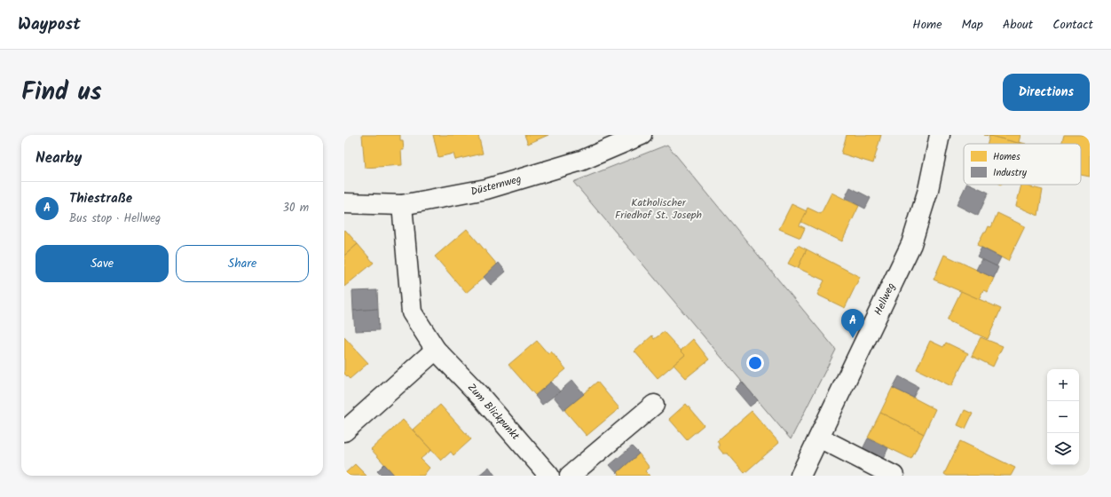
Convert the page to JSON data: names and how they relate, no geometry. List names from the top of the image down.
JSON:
{
  "streets": {
    "street": ["Düsternweg", "Hellweg", "Zum Blickpunkt"]
  },
  "crossings": [
    ["Düsternweg", "Zum Blickpunkt"]
  ],
  "parks": ["Katholischer Friedhof St. Joseph"],
  "legend": ["Homes", "Industry"],
  "page": {
    "header": "Waypost",
    "nav": [
      "Home",
      "Map",
      "About",
      "Contact"
    ],
    "title": "Find us",
    "buttons": [
      "Directions",
      ["Save", "Share"]
    ],
    "heading": "Nearby",
    "list": [
      {
        "mark": "A",
        "name": "Thiestraße",
        "note": "Bus stop · Hellweg",
        "value": "30 m"
      }
    ],
    "pins": "A",
    "map_buttons": ["+", "−"]
  }
}
